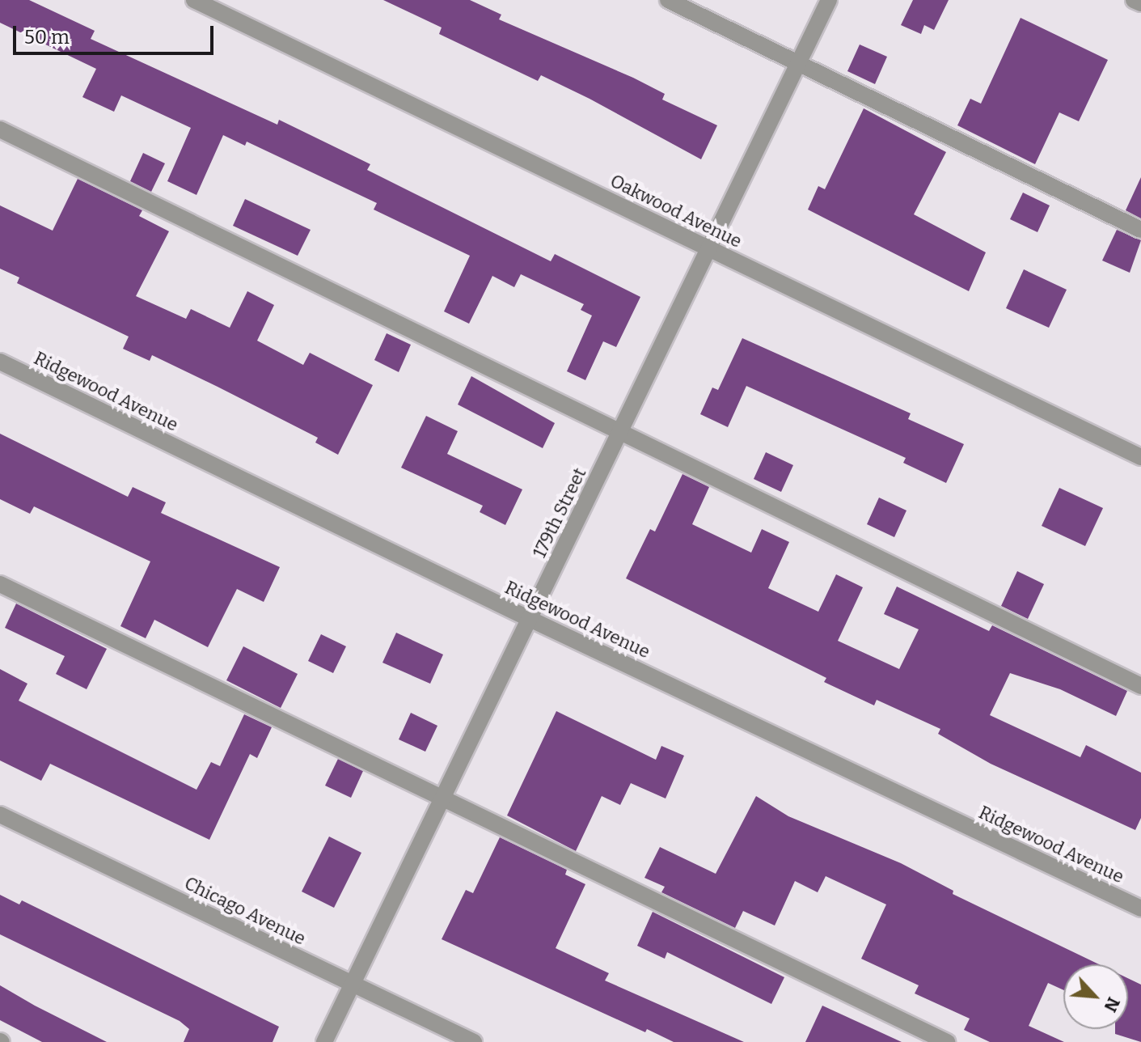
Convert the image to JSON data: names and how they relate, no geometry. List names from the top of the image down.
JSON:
{
  "streets": {
    "street": [
      "Oakwood Avenue",
      "Ridgewood Avenue",
      "179th Street",
      "Chicago Avenue"
    ]
  },
  "crossings": [
    ["Oakwood Avenue", "179th Street"],
    ["Ridgewood Avenue", "179th Street"],
    ["179th Street", "Chicago Avenue"]
  ],
  "scale_bar": "50 m",
  "north": "bottom right"
}
